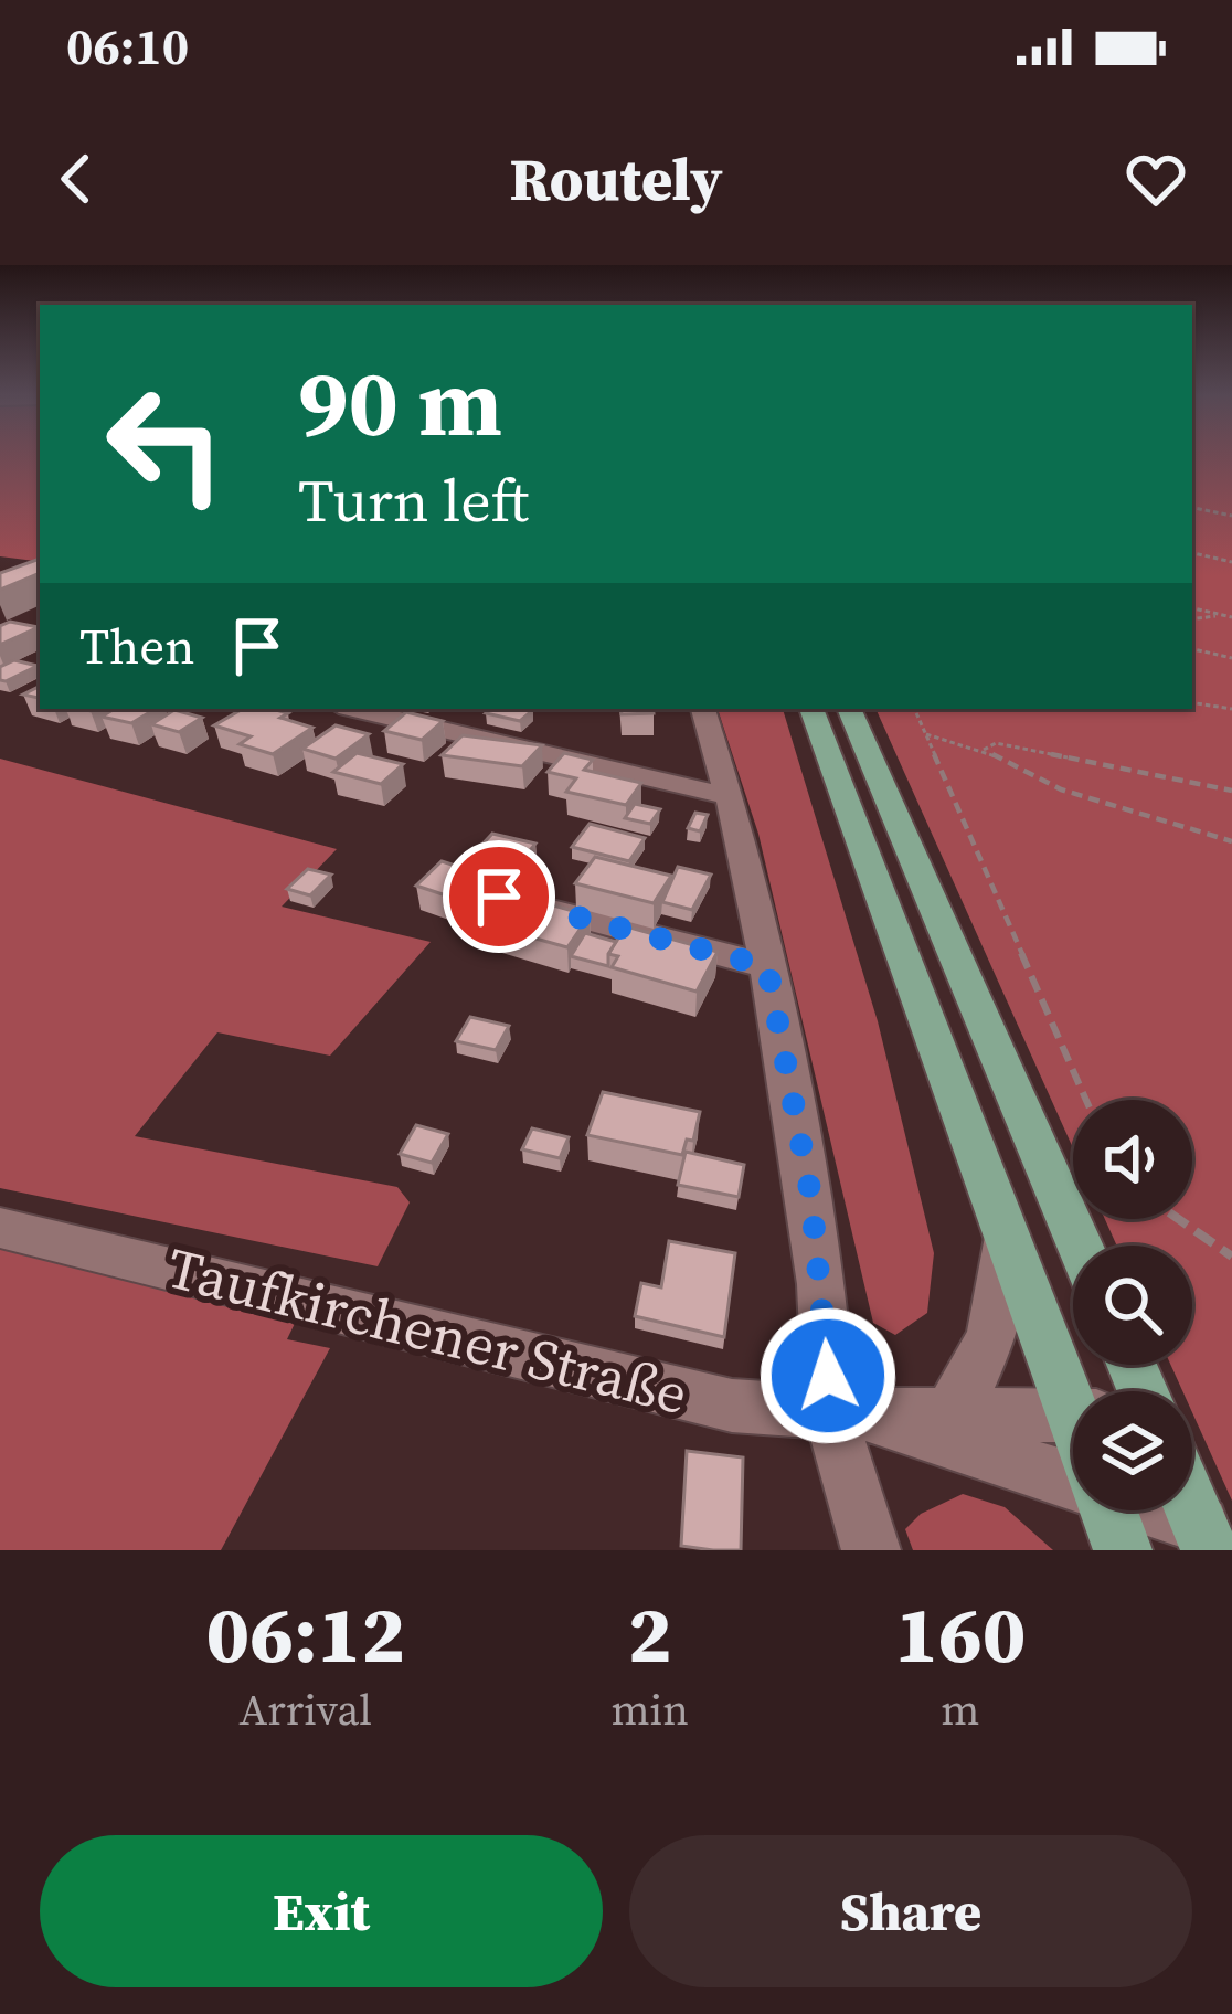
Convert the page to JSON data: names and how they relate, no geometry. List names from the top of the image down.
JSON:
{
  "streets": {
    "street": ["Taufkirchener Straße"]
  },
  "page": {
    "status": "06:10",
    "header": "Routely",
    "turn": ["90 m", "Turn left"],
    "then": "Then",
    "eta": [
      "06:12",
      "Arrival",
      "2",
      "min",
      "160",
      "m"
    ],
    "buttons": ["Exit", "Share"]
  }
}
